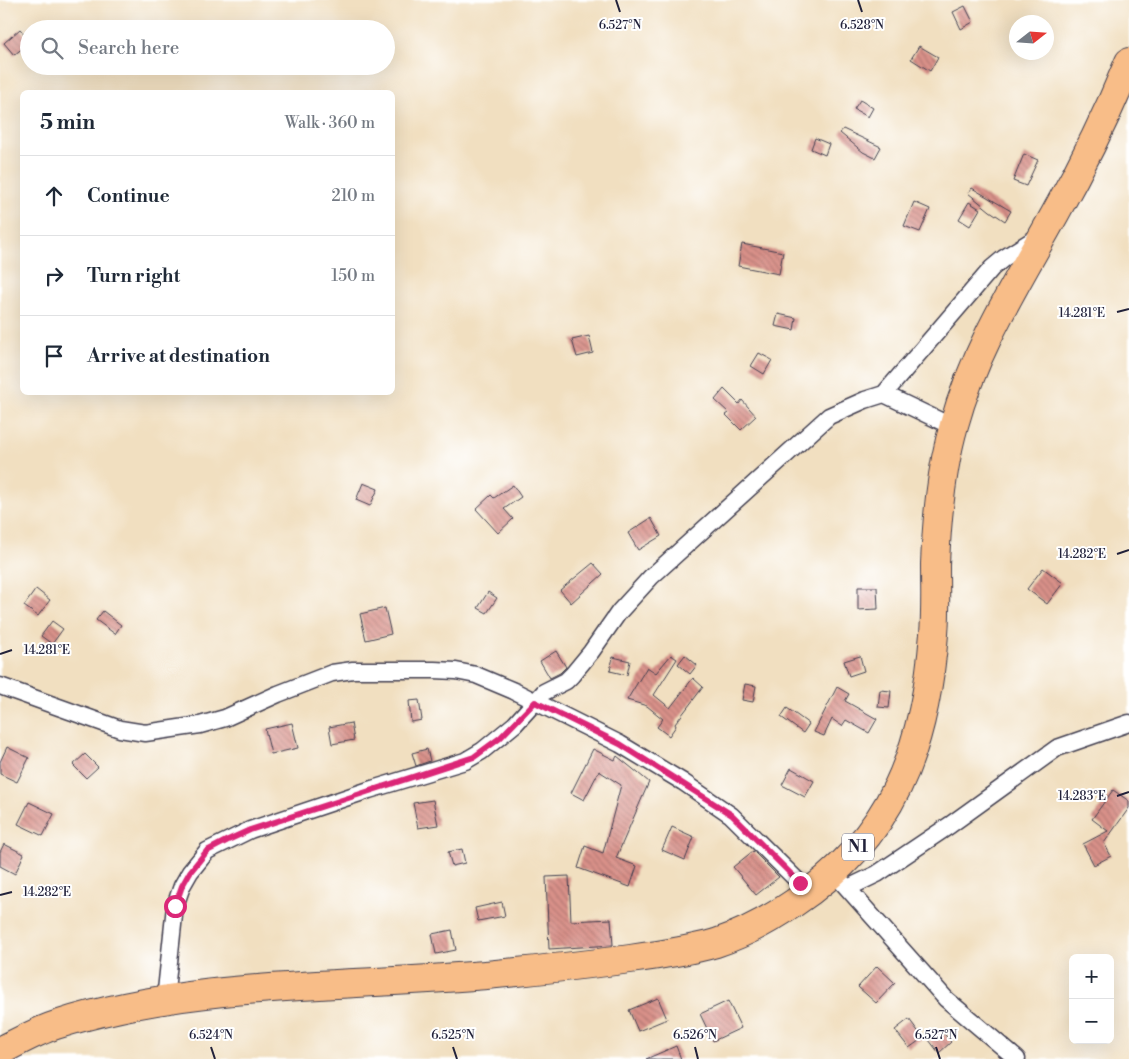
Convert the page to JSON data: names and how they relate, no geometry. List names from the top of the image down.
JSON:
{
  "streets": {
    "highway": ["N1"]
  },
  "north": "right",
  "page": {
    "search": "Search here",
    "heading": ["5 min", "Walk · 360 m"],
    "list": [
      ["Continue", "210 m"],
      ["Turn right", "150 m"],
      "Arrive at destination"
    ],
    "map_buttons": ["+", "−"]
  },
  "coordinates": [
    "6.527°N",
    "6.528°N",
    "14.281°E",
    "14.282°E",
    "14.283°E",
    "6.524°N",
    "6.525°N",
    "6.526°N"
  ]
}
